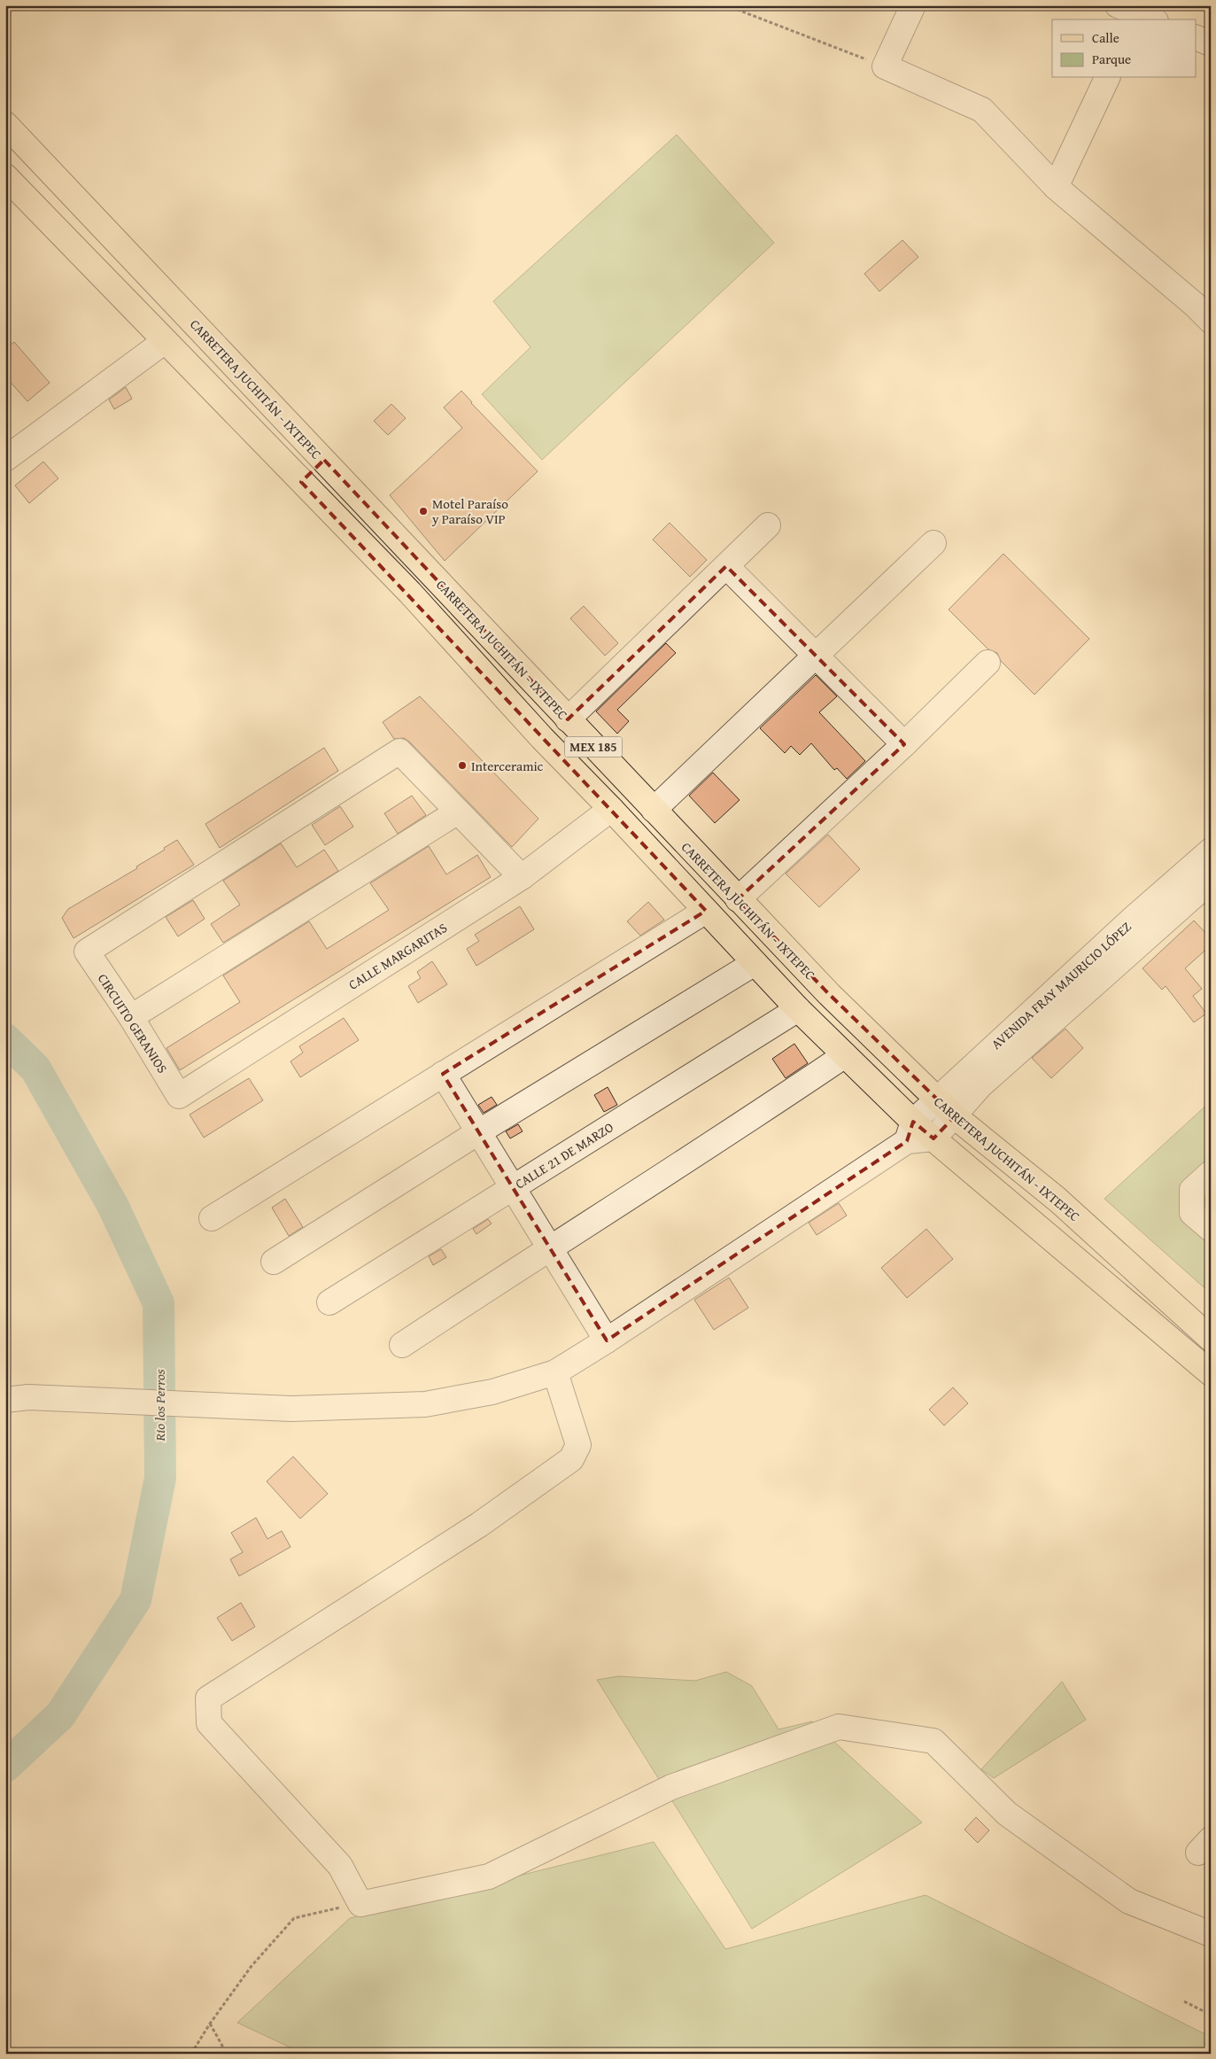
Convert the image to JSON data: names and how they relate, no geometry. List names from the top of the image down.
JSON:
{
  "streets": {
    "main road": ["CARRETERA JUCHITÁN - IXTEPEC", "MEX 185"],
    "street": [
      "CALLE MARGARITAS",
      "AVENIDA FRAY MAURICIO LÓPEZ",
      "CIRCUITO GERANIOS",
      "CALLE 21 DE MARZO"
    ]
  },
  "crossings": [
    ["CARRETERA JUCHITÁN - IXTEPEC", "AVENIDA FRAY MAURICIO LÓPEZ"],
    ["MEX 185", "CALLE MARGARITAS"],
    ["MEX 185", "AVENIDA FRAY MAURICIO LÓPEZ"],
    ["MEX 185", "CALLE 21 DE MARZO"],
    ["CALLE MARGARITAS", "CIRCUITO GERANIOS"]
  ],
  "water": ["Rio los Perros"],
  "places": ["Motel Paraíso y Paraíso VIP", "Interceramic"],
  "legend": ["Calle", "Parque"]
}
